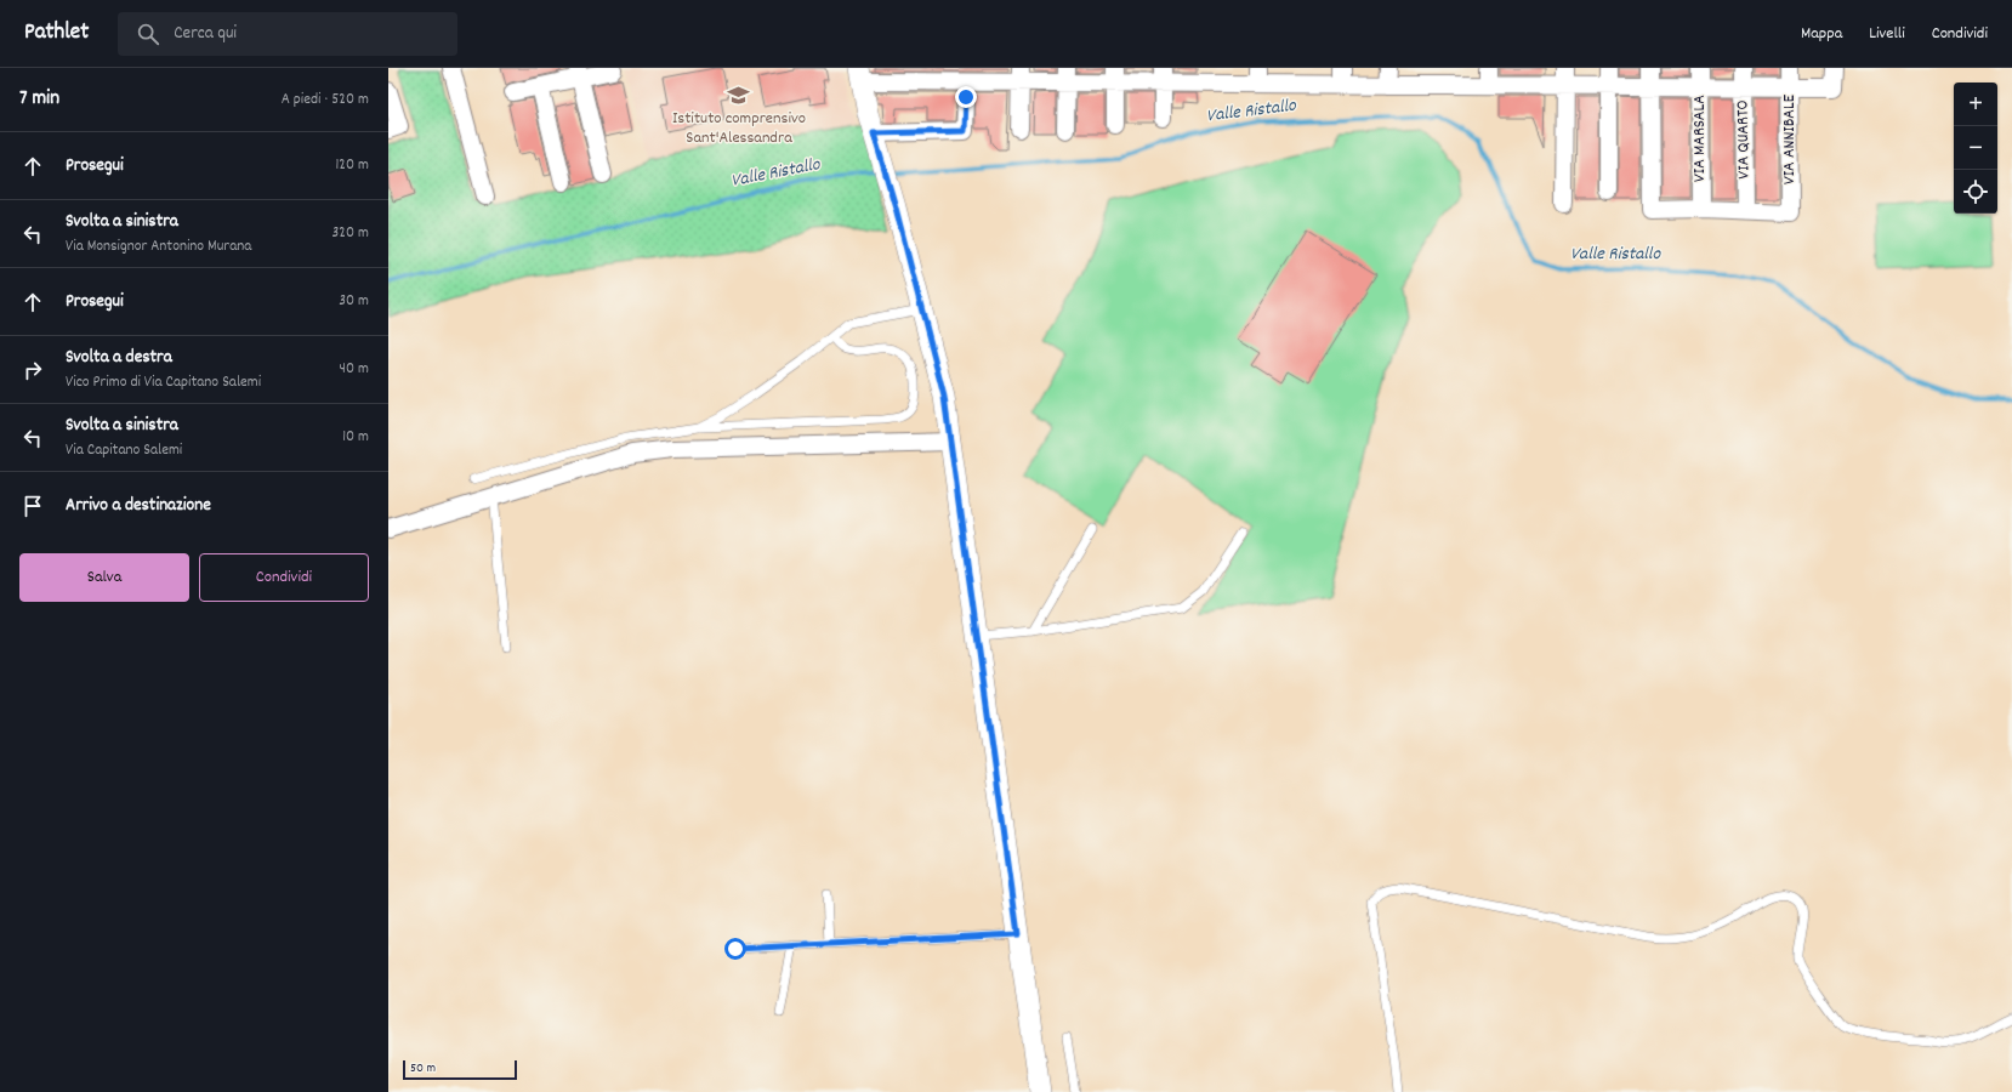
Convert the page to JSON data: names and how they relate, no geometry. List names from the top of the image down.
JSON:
{
  "streets": {
    "street": ["VIA MARSALA", "VIA QUARTO", "VIA ANNIBALE"]
  },
  "crossings": [
    ["VIA QUARTO", "VIA ANNIBALE"]
  ],
  "water": ["Valle Ristallo"],
  "places": {
    "school or university": ["Istituto comprensivo Sant'Alessandra"]
  },
  "scale_bar": "50 m",
  "page": {
    "header": "Pathlet",
    "search": "Cerca qui",
    "nav": ["Mappa", "Livelli", "Condividi"],
    "heading": ["7 min", "A piedi · 520 m"],
    "map_buttons": ["+", "−"],
    "list": [
      ["Prosegui", "120 m"],
      ["Svolta a sinistra", "Via Monsignor Antonino Murana", "320 m"],
      ["Prosegui", "30 m"],
      ["Svolta a destra", "Vico Primo di Via Capitano Salemi", "40 m"],
      ["Svolta a sinistra", "Via Capitano Salemi", "10 m"],
      "Arrivo a destinazione"
    ],
    "buttons": ["Salva", "Condividi"],
    "scale": "50 m"
  }
}
